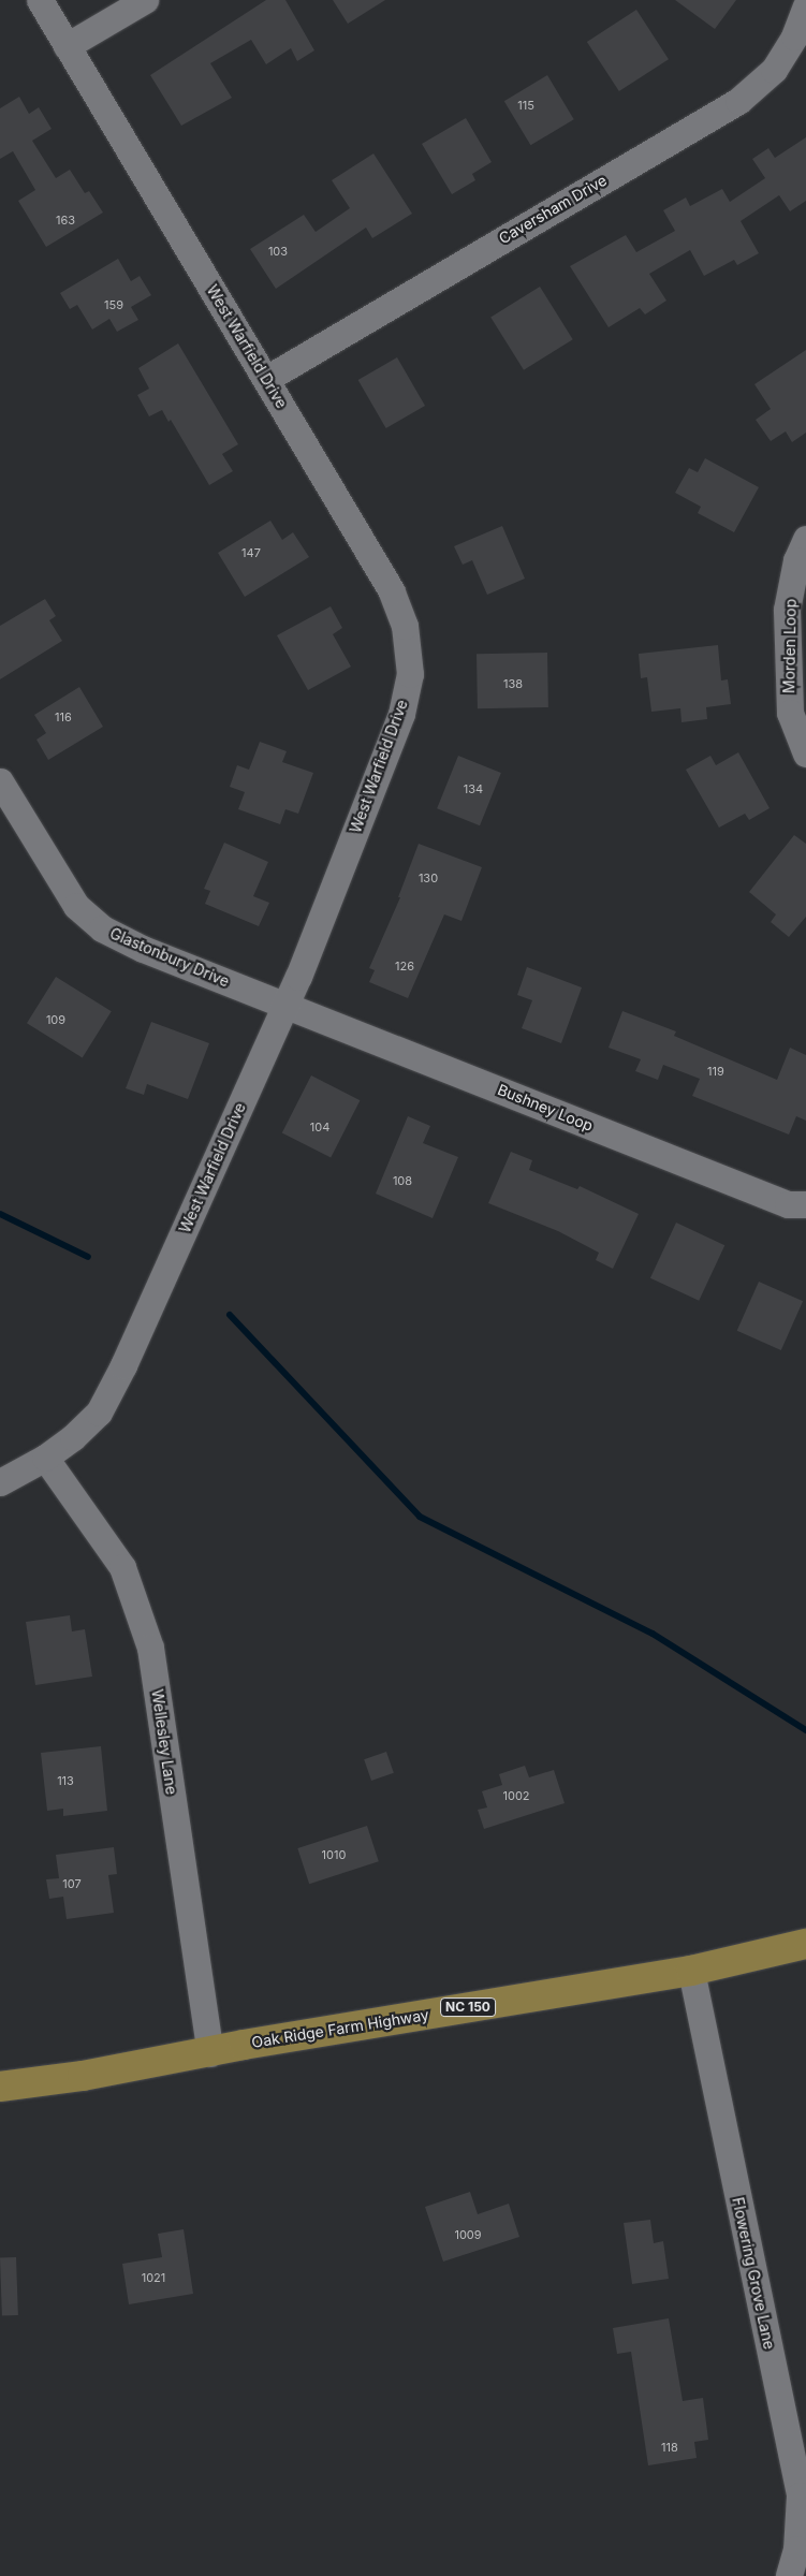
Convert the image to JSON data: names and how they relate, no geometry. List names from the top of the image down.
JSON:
{
  "streets": {
    "main road": ["NC 150", "Oak Ridge Farm Highway"],
    "street": [
      "Caversham Drive",
      "West Warfield Drive",
      "Morden Loop",
      "Glastonbury Drive",
      "Bushney Loop",
      "Wellesley Lane",
      "Flowering Grove Lane"
    ]
  },
  "crossings": [
    ["Caversham Drive", "West Warfield Drive"],
    ["West Warfield Drive", "Glastonbury Drive"],
    ["West Warfield Drive", "Bushney Loop"],
    ["West Warfield Drive", "Wellesley Lane"],
    ["Glastonbury Drive", "Bushney Loop"],
    ["Wellesley Lane", "Oak Ridge Farm Highway"],
    ["Oak Ridge Farm Highway", "Flowering Grove Lane"]
  ],
  "house_numbers": [
    "115",
    "163",
    "103",
    "159",
    "147",
    "138",
    "116",
    "134",
    "130",
    "126",
    "109",
    "119",
    "104",
    "108",
    "113",
    "1002",
    "1010",
    "107",
    "1009",
    "1021",
    "118"
  ]
}
